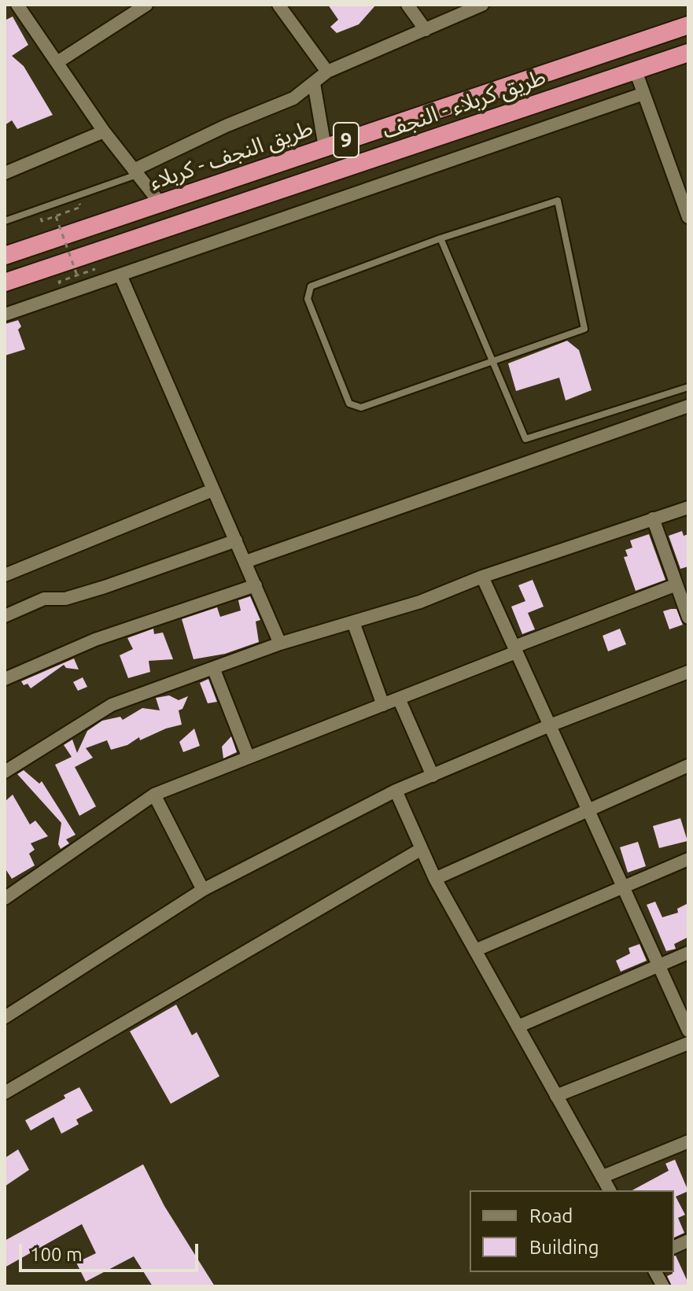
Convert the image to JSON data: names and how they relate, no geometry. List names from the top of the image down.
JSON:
{
  "streets": {
    "highway": ["طريق کربلاء - النجف", "9", "طريق النجف - کربلاء"]
  },
  "legend": ["Road", "Building"],
  "scale_bar": "100 m"
}
